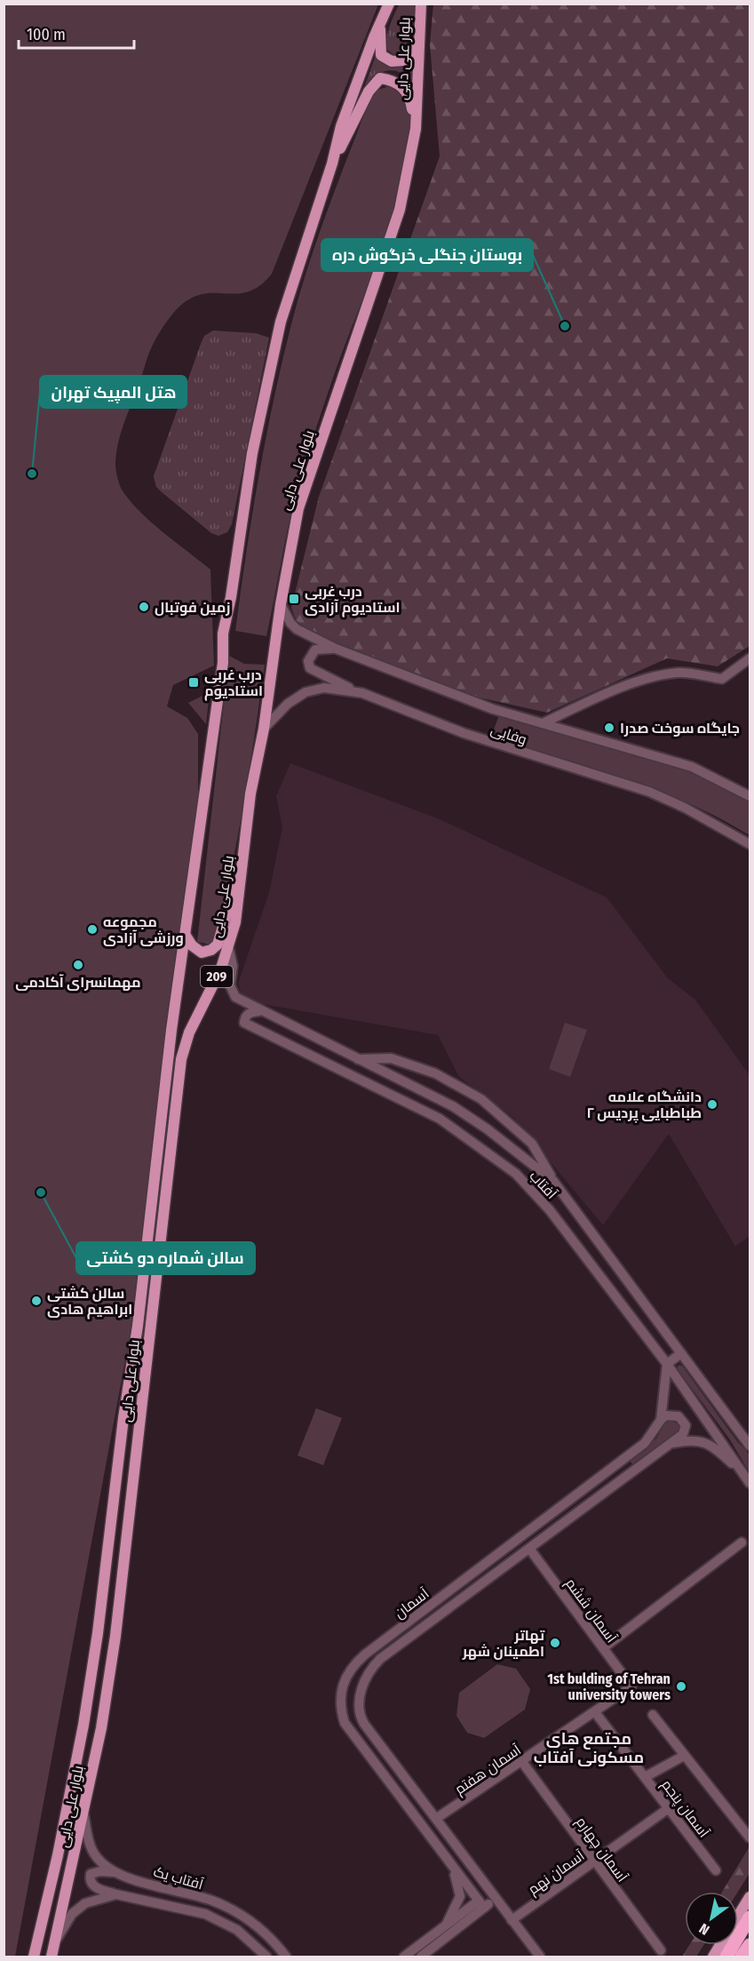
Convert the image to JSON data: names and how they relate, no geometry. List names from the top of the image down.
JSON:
{
  "streets": {
    "main road": ["بلوار علی دایی", "209"],
    "street": [
      "وفایی",
      "آفتاب",
      "آسمان",
      "آسمان ششم",
      "آسمان هفتم",
      "آسمان پنجم",
      "آسمان چهارم",
      "آسمان نهم",
      "آفتاب یک"
    ]
  },
  "crossings": [
    ["بلوار علی دایی", "وفایی"],
    ["بلوار علی دایی", "آفتاب"],
    ["بلوار علی دایی", "آفتاب یک"],
    ["آفتاب", "آسمان"],
    ["آسمان", "آسمان ششم"],
    ["آسمان", "آسمان هفتم"],
    ["آسمان", "آسمان نهم"],
    ["آسمان ششم", "آسمان هفتم"],
    ["آسمان هفتم", "آسمان پنجم"],
    ["آسمان هفتم", "آسمان چهارم"],
    ["آسمان پنجم", "آسمان نهم"],
    ["آسمان چهارم", "آسمان نهم"]
  ],
  "districts": ["مجتمع های مسکونی آفتاب"],
  "places": {
    "other": [
      "بوستان جنگلی خرگوش دره",
      "هتل المپیک تهران",
      "زمین فوتبال",
      "جایگاه سوخت صدرا",
      "مجموعه ورزشی آزادی",
      "مهمانسرای آکادمی",
      "دانشگاه علامه طباطبایی پردیس ۲",
      "سالن شماره دو کشتی",
      "سالن کشتی ابراهیم هادی",
      "تهاتر اطمینان شهر",
      "1st bulding of Tehran university towers"
    ],
    "transit": ["درب غربی استادیوم آزادی", "درب غربی استادیوم"]
  },
  "scale_bar": "100 m",
  "north": "bottom left"
}
